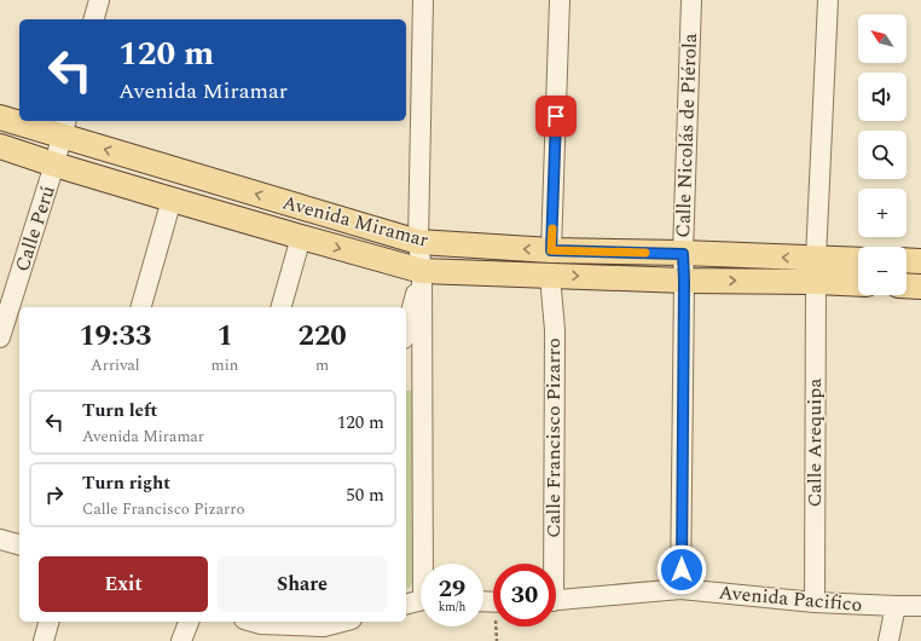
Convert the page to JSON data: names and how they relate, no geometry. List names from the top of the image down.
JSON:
{
  "streets": {
    "main road": ["Avenida Miramar"],
    "street": [
      "Calle Nicolás de Piérola",
      "Calle Perú",
      "Calle Francisco Pizarro",
      "Calle Arequipa",
      "Avenida Pacifico"
    ]
  },
  "crossings": [
    ["Calle Nicolás de Piérola", "Avenida Miramar"],
    ["Calle Nicolás de Piérola", "Avenida Pacifico"],
    ["Avenida Miramar", "Calle Perú"],
    ["Avenida Miramar", "Calle Francisco Pizarro"],
    ["Avenida Miramar", "Calle Arequipa"],
    ["Calle Arequipa", "Avenida Pacifico"]
  ],
  "north": "top left",
  "page": {
    "map_buttons": ["+", "−"],
    "turn": ["120 m", "Avenida Miramar"],
    "eta": [
      "19:33",
      "Arrival",
      "1",
      "min",
      "220",
      "m"
    ],
    "list": [
      {
        "name": "Turn left",
        "note": "Avenida Miramar",
        "value": "120 m"
      },
      {
        "name": "Turn right",
        "note": "Calle Francisco Pizarro",
        "value": "50 m"
      }
    ],
    "buttons": ["Exit", "Share"],
    "speed": "29 km/h",
    "limit": "30"
  }
}
